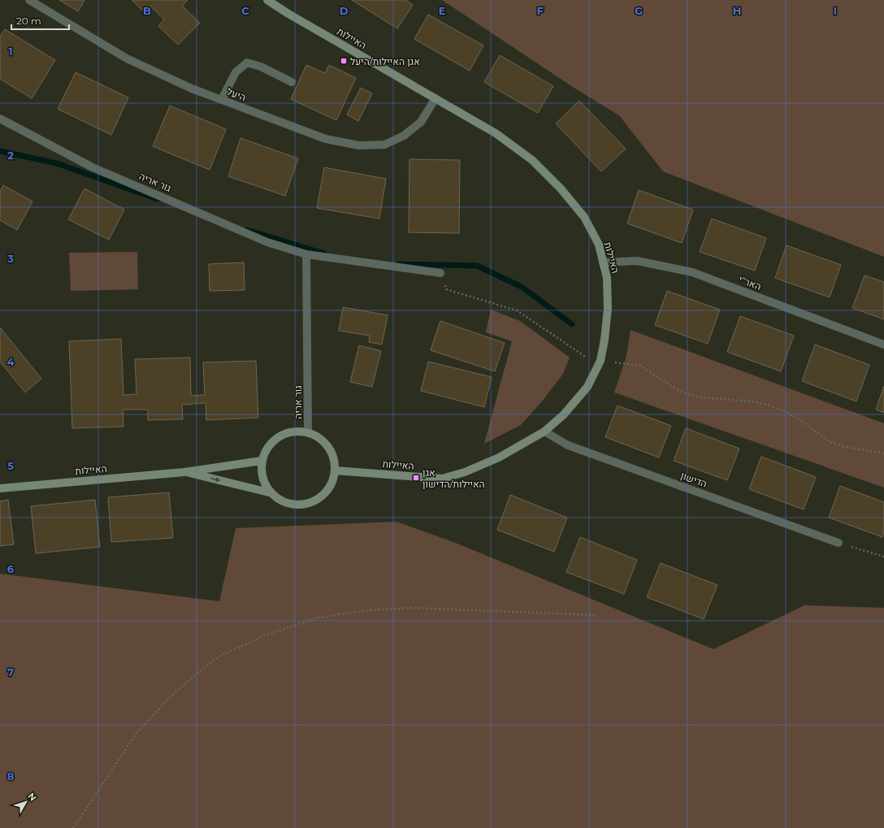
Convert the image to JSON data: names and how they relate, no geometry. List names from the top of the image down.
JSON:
{
  "streets": {
    "street": [
      "האיילות",
      "היעל",
      "גור אריה",
      "האר\"י",
      "הדישון"
    ]
  },
  "crossings": [
    ["האיילות", "היעל"],
    ["האיילות", "גור אריה"],
    ["האיילות", "האר\"י"],
    ["האיילות", "הדישון"]
  ],
  "places": {
    "transit": ["אגן האיילות/היעל", "אגן האיילות/הדישון"]
  },
  "scale_bar": "20 m",
  "north": "top right",
  "grid": {
    "columns": [
      "B",
      "C",
      "D",
      "E",
      "F",
      "G",
      "H",
      "I"
    ],
    "rows": [
      "1",
      "2",
      "3",
      "4",
      "5",
      "6",
      "7",
      "8"
    ]
  }
}
